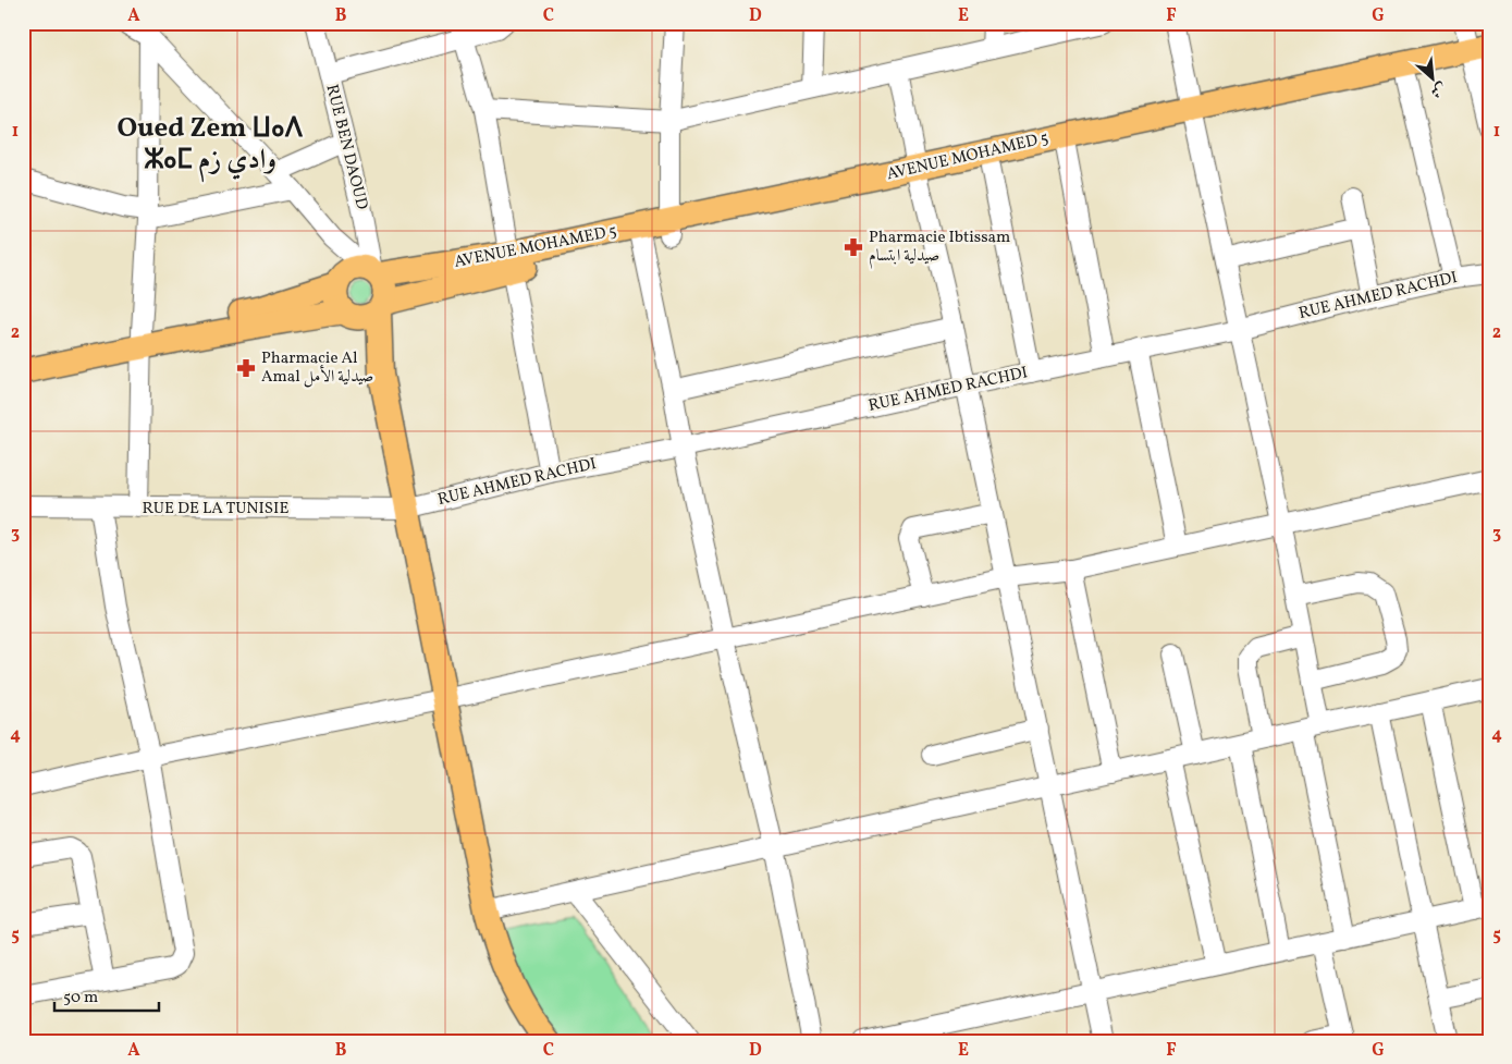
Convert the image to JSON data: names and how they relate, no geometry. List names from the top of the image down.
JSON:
{
  "streets": {
    "main road": ["AVENUE MOHAMED 5"],
    "street": ["RUE BEN DAOUD", "RUE AHMED RACHDI", "RUE DE LA TUNISIE"]
  },
  "crossings": [
    ["RUE AHMED RACHDI", "RUE DE LA TUNISIE"]
  ],
  "districts": ["Oued Zem ⵡⴰⴷ ⵣⴰⵎ وادي زم"],
  "places": {
    "pharmacy": ["Pharmacie Ibtissam صيدلية ابتسام", "Pharmacie Al Amal صيدلية الأمل"]
  },
  "scale_bar": "50 m",
  "north": "bottom right",
  "grid": {
    "columns": [
      "A",
      "B",
      "C",
      "D",
      "E",
      "F",
      "G"
    ],
    "rows": [
      "1",
      "2",
      "3",
      "4",
      "5"
    ]
  }
}
